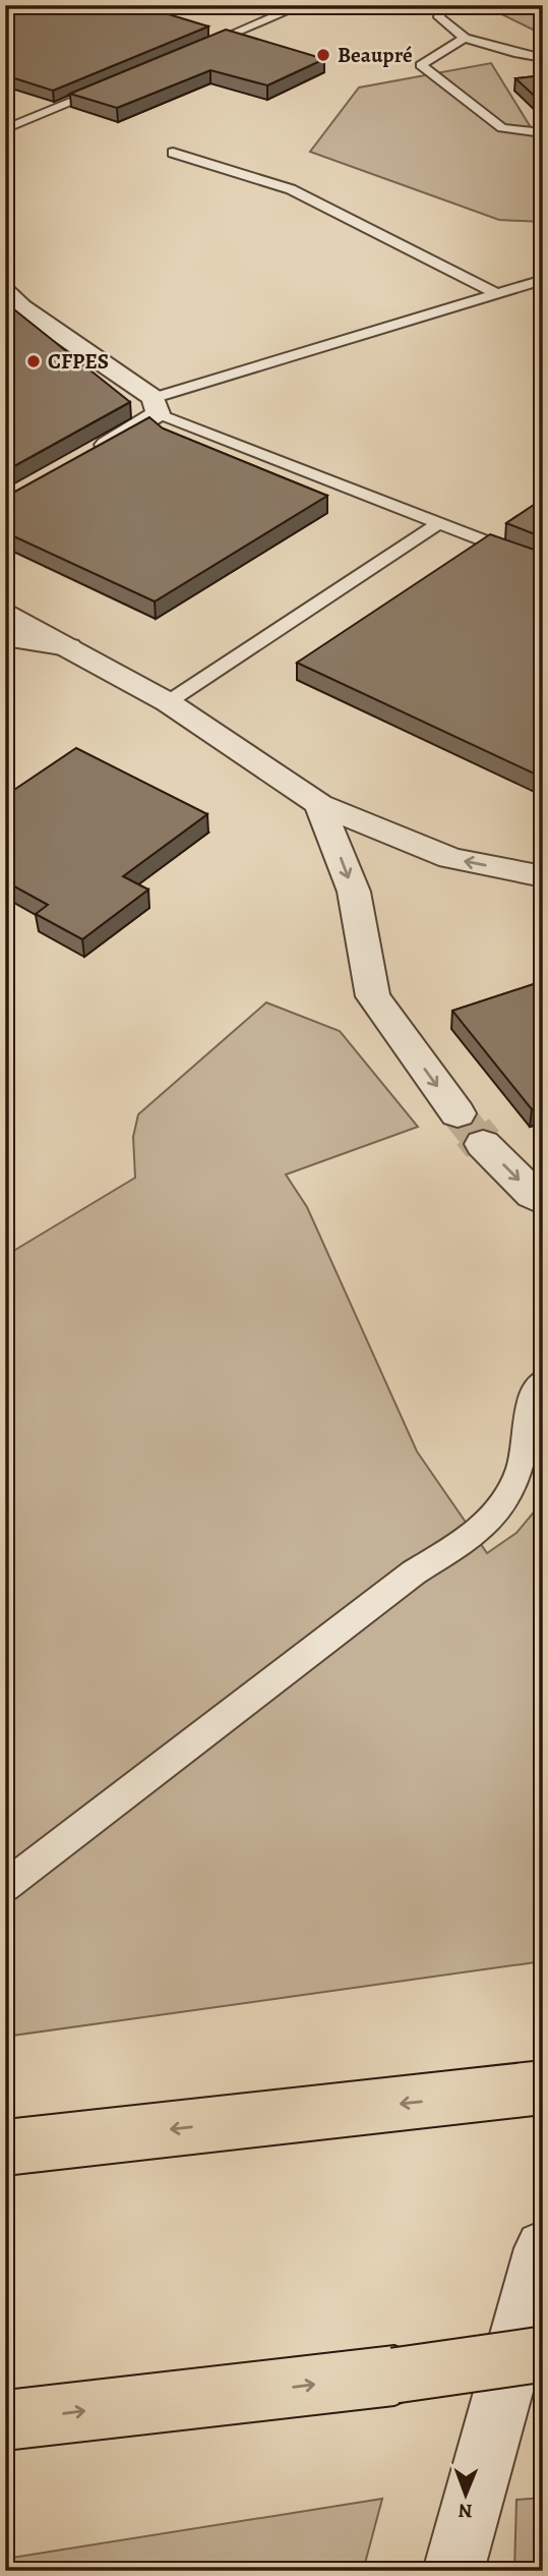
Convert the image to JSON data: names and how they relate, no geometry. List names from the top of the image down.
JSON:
{
  "places": ["Beaupré", "CFPES"],
  "north": "bottom"
}
